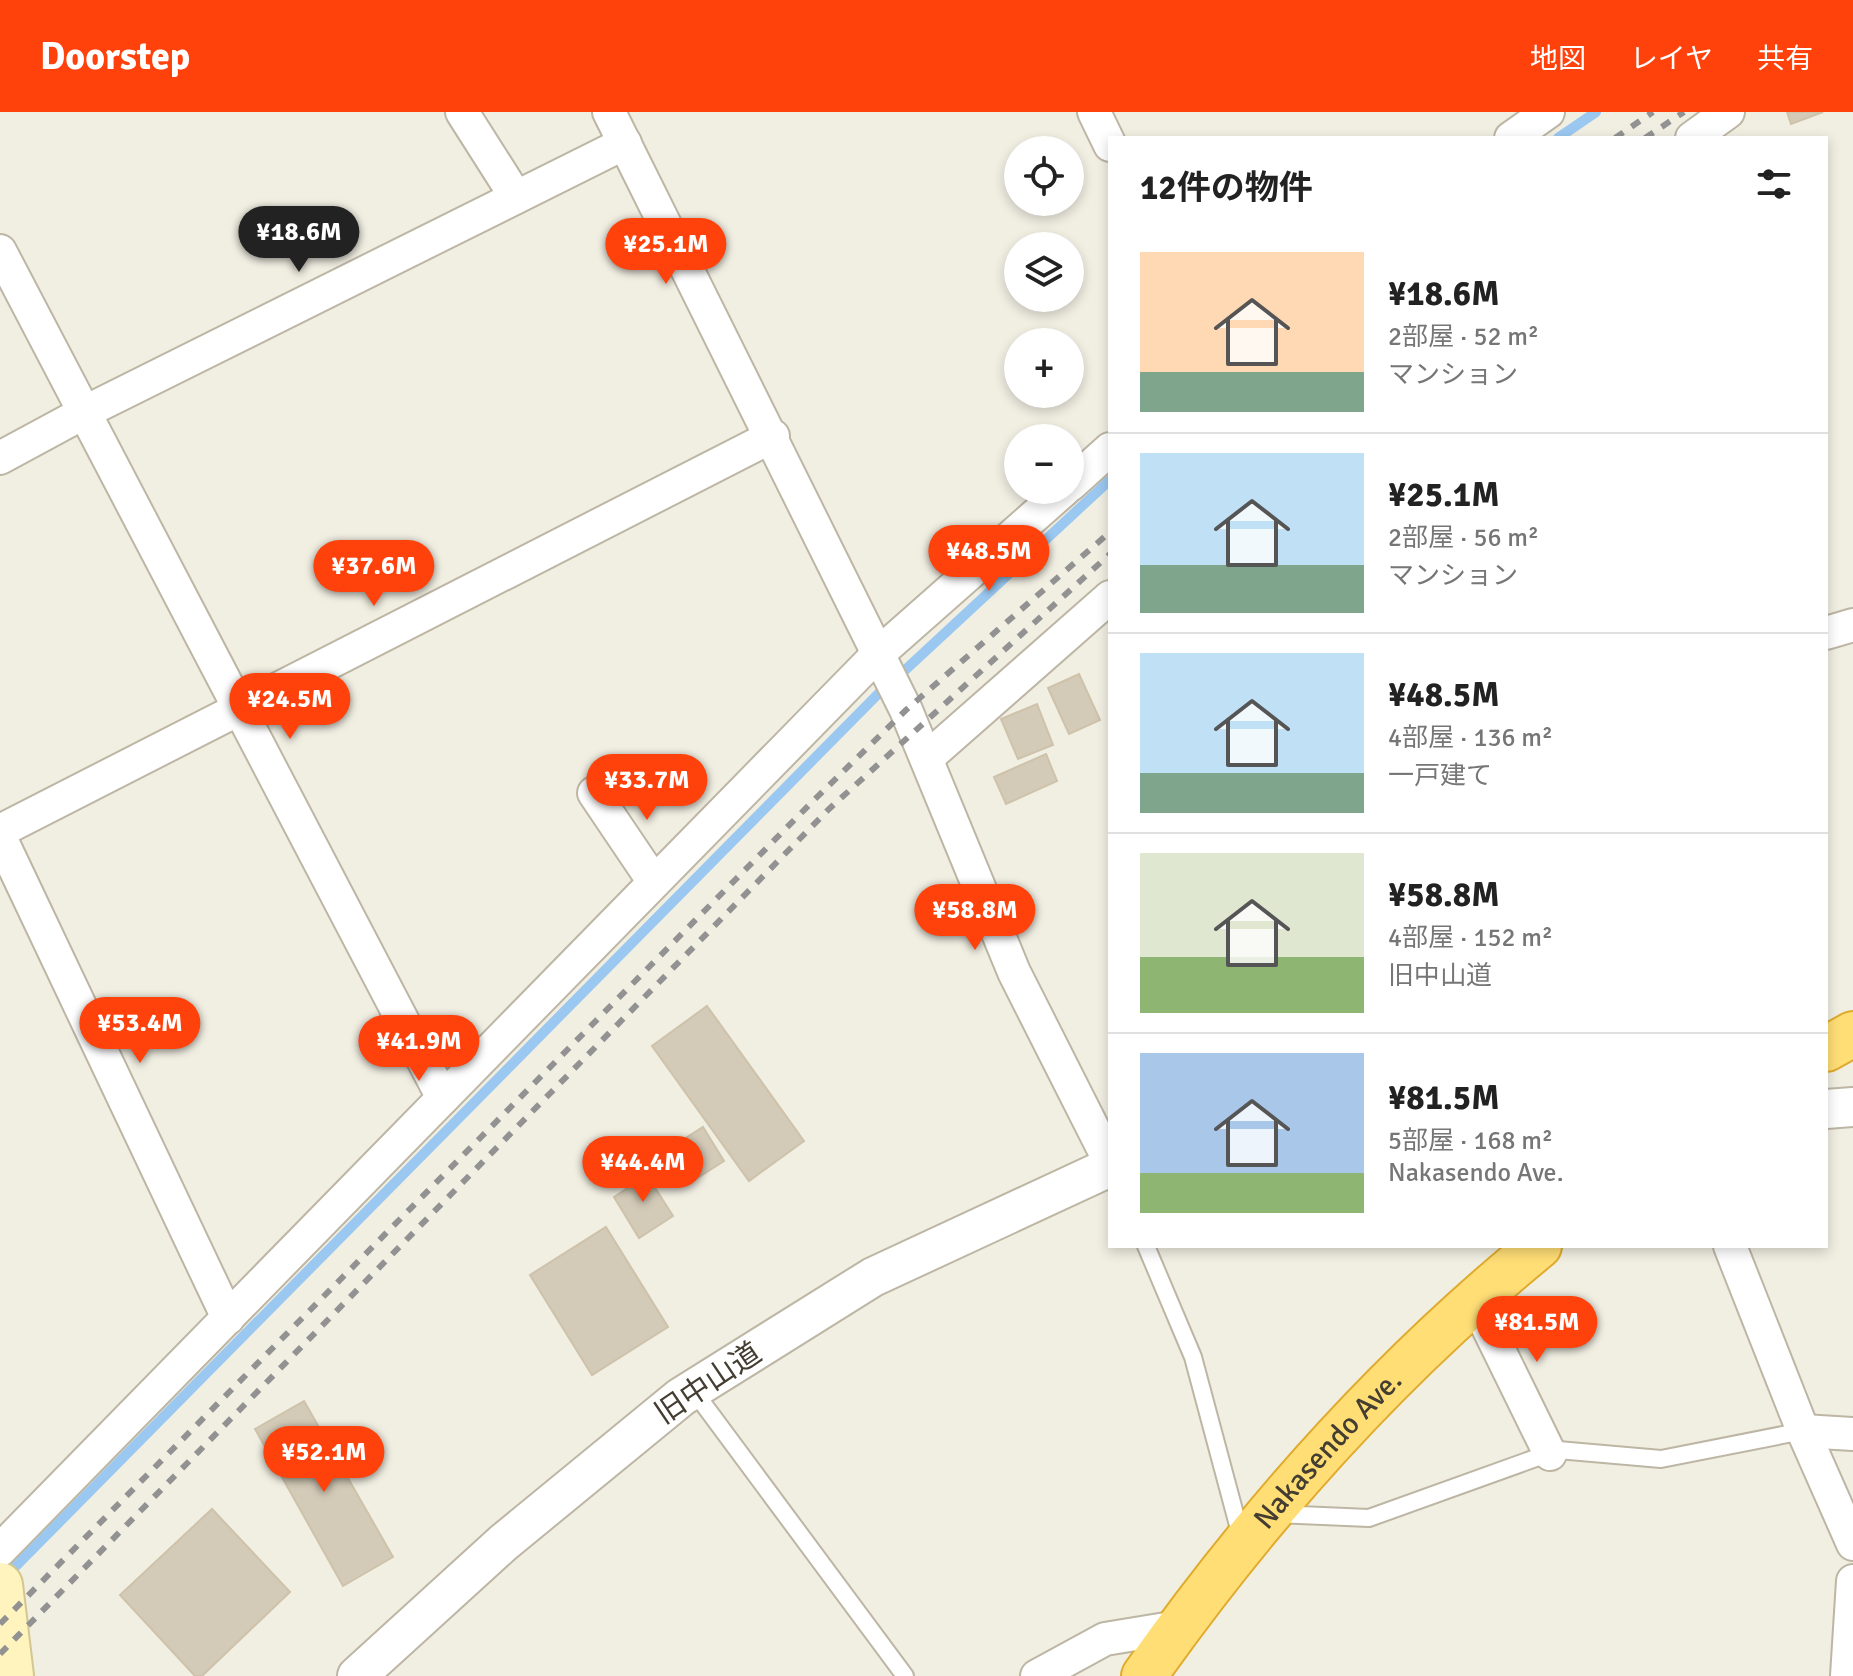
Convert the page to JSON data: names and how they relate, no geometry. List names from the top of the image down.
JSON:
{
  "streets": {
    "highway": ["Nakasendo Ave."],
    "street": ["旧中山道"]
  },
  "page": {
    "header": "Doorstep",
    "nav": ["地図", "レイヤ", "共有"],
    "map_buttons": ["+", "−"],
    "heading": "12件の物件",
    "price": [
      "¥18.6M",
      "¥25.1M",
      "¥48.5M",
      "¥37.6M",
      "¥24.5M",
      "¥33.7M",
      "¥58.8M",
      "¥53.4M",
      "¥41.9M",
      "¥44.4M",
      "¥81.5M",
      "¥52.1M"
    ],
    "list": [
      {
        "name": "¥18.6M",
        "note": "2部屋 · 52 m² · マンション"
      },
      {
        "name": "¥25.1M",
        "note": "2部屋 · 56 m² · マンション"
      },
      {
        "name": "¥48.5M",
        "note": "4部屋 · 136 m² · 一戸建て"
      },
      {
        "name": "¥58.8M",
        "note": "4部屋 · 152 m² · 旧中山道"
      },
      {
        "name": "¥81.5M",
        "note": "5部屋 · 168 m² · Nakasendo Ave."
      }
    ]
  }
}
